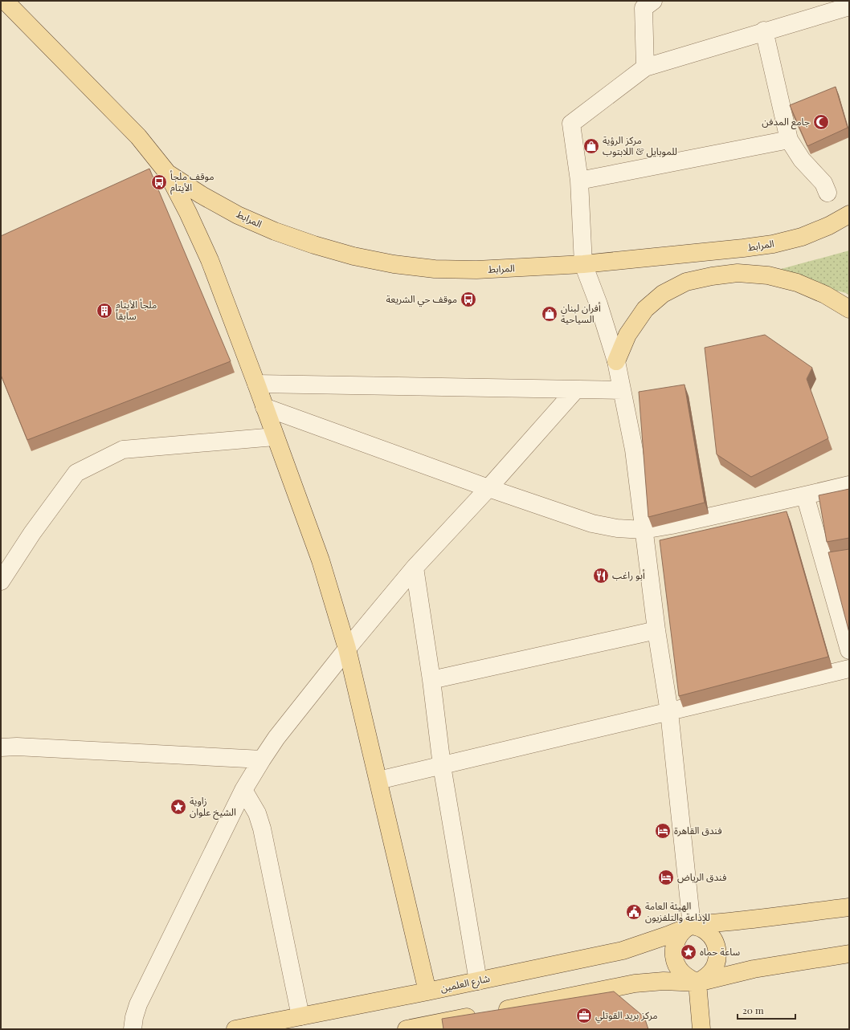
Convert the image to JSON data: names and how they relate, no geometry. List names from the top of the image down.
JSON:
{
  "streets": {
    "main road": ["المرابط", "شارع العلمين"]
  },
  "places": {
    "mosque": ["جامع المدفن"],
    "shop": ["مركز الرؤية للموبايل & اللابتوب", "أفران لبنان السياحية"],
    "bus stop": ["موقف ملجأ الأيتام", "موقف حي الشريعة"],
    "building": ["ملجأ الأيتام سابقاً"],
    "restaurant": ["أبو راغب"],
    "place": ["زاوية الشيخ علوان", "ساعة حماه"],
    "hotel": ["فندق القاهرة", "فندق الرياض"],
    "public building": ["الهيئة العامة للإذاعة والتلفزيون"],
    "office": ["مركز بريد القوتلي"]
  },
  "scale_bar": "20 m"
}
